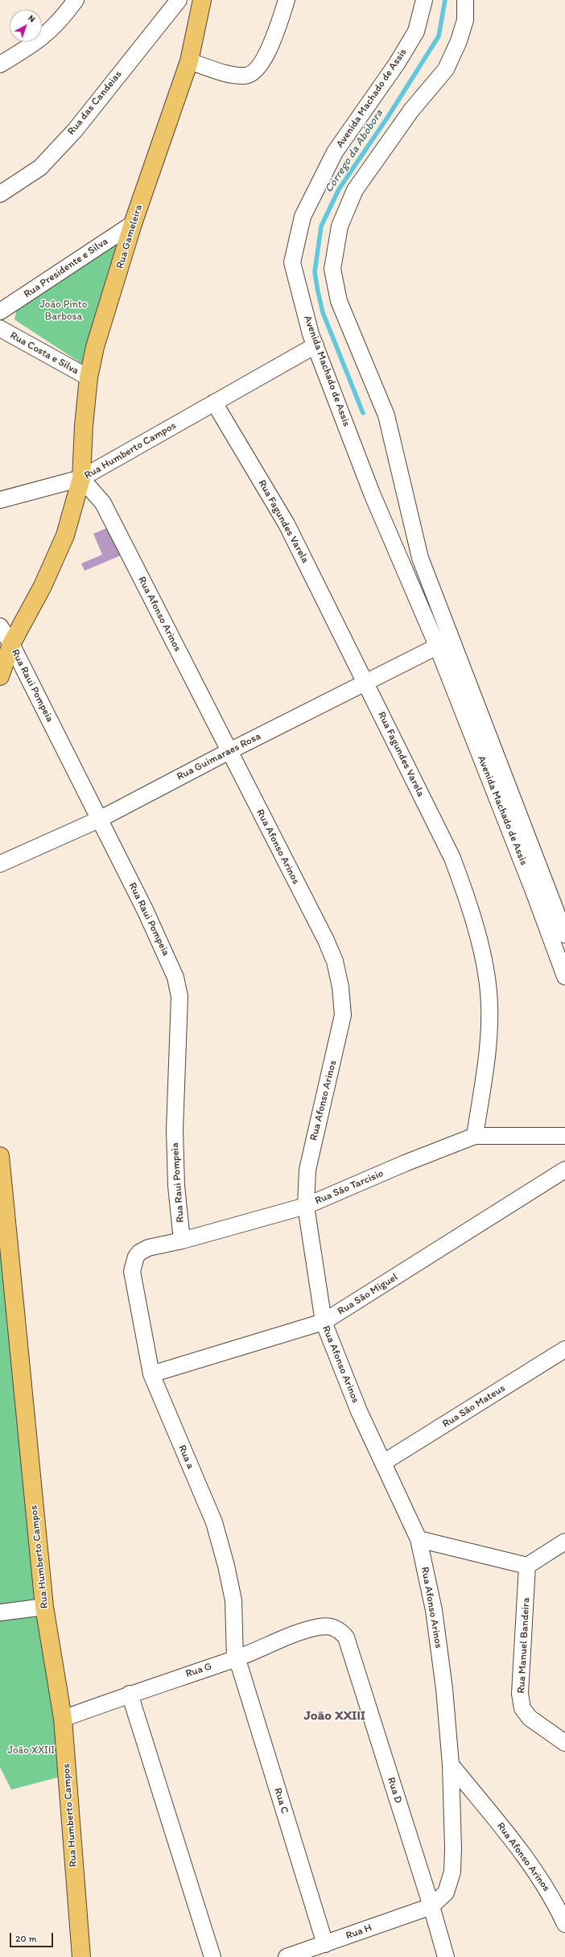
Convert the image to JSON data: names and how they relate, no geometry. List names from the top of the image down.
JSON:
{
  "streets": {
    "main road": ["Rua Gameleira", "Rua Humberto Campos"],
    "street": [
      "Avenida Machado de Assis",
      "Rua das Candeias",
      "Rua Presidente e Silva",
      "Rua Costa e Silva",
      "Rua Fagundes Varela",
      "Rua Afonso Arinos",
      "Rua Raui Pompeia",
      "Rua Guimaraes Rosa",
      "Rua São Tarcisio",
      "Rua São Miguel",
      "Rua São Mateus",
      "Rua a",
      "Rua Manuel Bandeira",
      "Rua G",
      "Rua D",
      "Rua C",
      "Rua H"
    ]
  },
  "crossings": [
    ["Avenida Machado de Assis", "Rua Humberto Campos"],
    ["Avenida Machado de Assis", "Rua Guimaraes Rosa"],
    ["Rua Gameleira", "Rua Presidente e Silva"],
    ["Rua Gameleira", "Rua Costa e Silva"],
    ["Rua Gameleira", "Rua Humberto Campos"],
    ["Rua Gameleira", "Rua Afonso Arinos"],
    ["Rua Humberto Campos", "Rua Fagundes Varela"],
    ["Rua Humberto Campos", "Rua Afonso Arinos"],
    ["Rua Humberto Campos", "Rua Raui Pompeia"],
    ["Rua Humberto Campos", "Rua G"],
    ["Rua Fagundes Varela", "Rua Guimaraes Rosa"],
    ["Rua Fagundes Varela", "Rua São Tarcisio"],
    ["Rua Afonso Arinos", "Rua Guimaraes Rosa"],
    ["Rua Afonso Arinos", "Rua São Tarcisio"],
    ["Rua Afonso Arinos", "Rua São Miguel"],
    ["Rua Afonso Arinos", "Rua São Mateus"],
    ["Rua Afonso Arinos", "Rua D"],
    ["Rua Afonso Arinos", "Rua H"],
    ["Rua Raui Pompeia", "Rua Guimaraes Rosa"],
    ["Rua Raui Pompeia", "Rua São Tarcisio"],
    ["Rua São Tarcisio", "Rua a"],
    ["Rua São Miguel", "Rua a"],
    ["Rua a", "Rua G"],
    ["Rua a", "Rua C"],
    ["Rua G", "Rua D"],
    ["Rua G", "Rua C"],
    ["Rua D", "Rua H"],
    ["Rua C", "Rua H"]
  ],
  "districts": ["João XXIII"],
  "water": ["Córrego da Abóbora"],
  "parks": ["Joâo Pinto Barbosa", "João XXIII"],
  "scale_bar": "20 m",
  "north": "top right"
}
